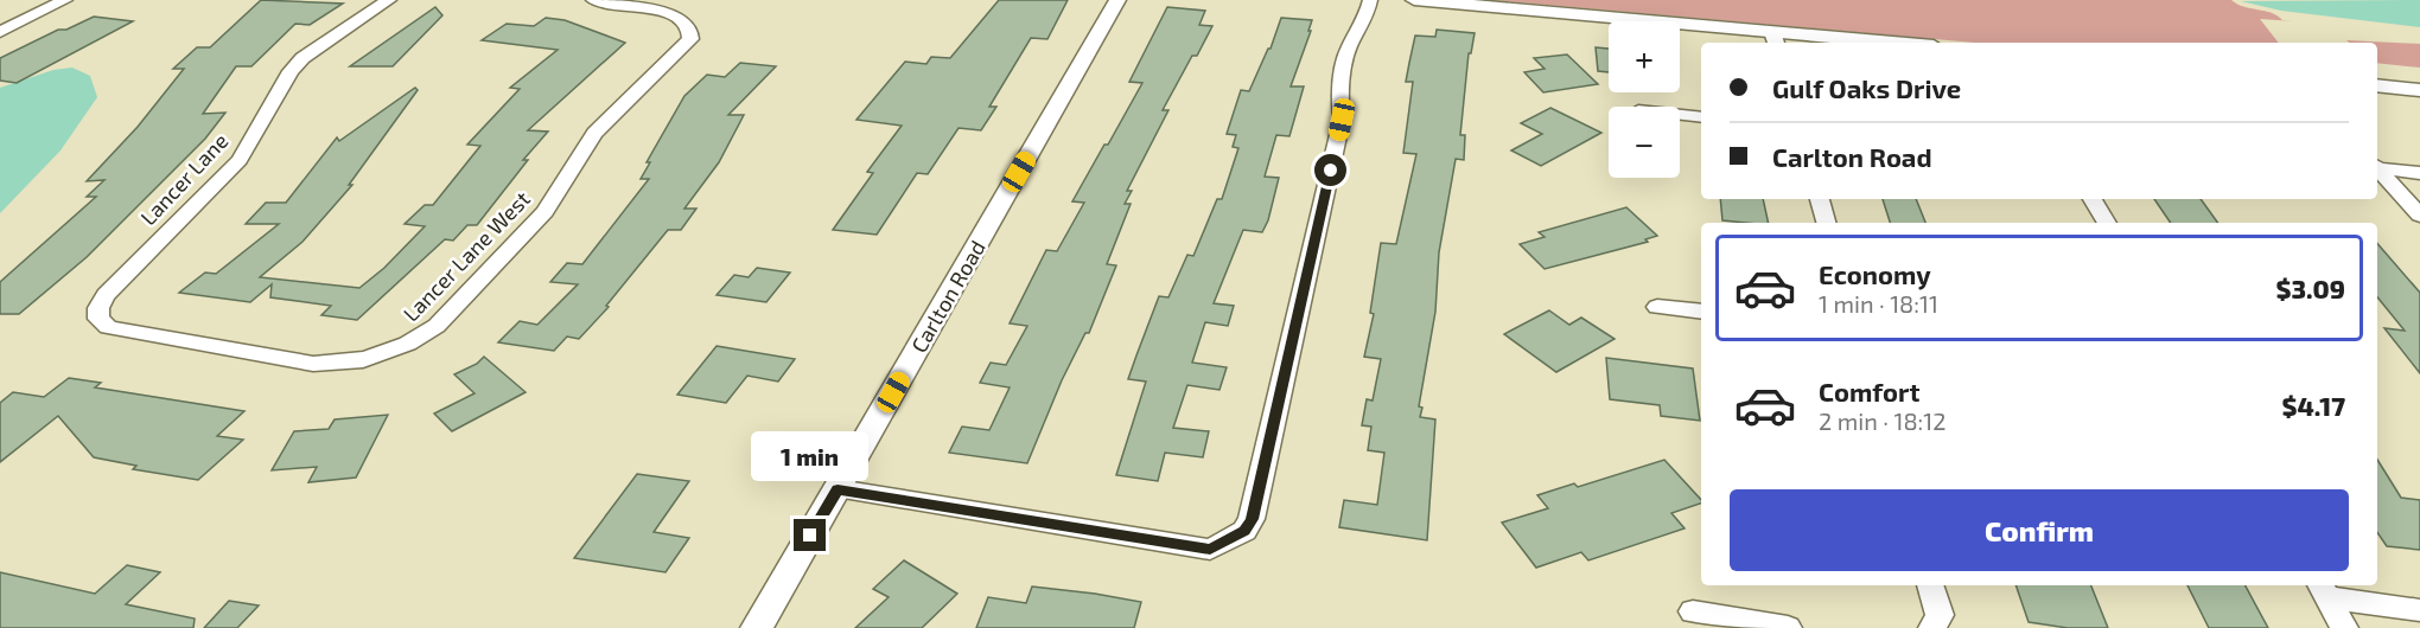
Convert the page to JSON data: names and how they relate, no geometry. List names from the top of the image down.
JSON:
{
  "streets": {
    "street": ["Lancer Lane", "Lancer Lane West", "Carlton Road"]
  },
  "crossings": [
    ["Lancer Lane", "Lancer Lane West"]
  ],
  "page": {
    "map_buttons": ["+", "−"],
    "banner": ["Gulf Oaks Drive", "Carlton Road"],
    "list": [
      {
        "name": "Economy",
        "note": "1 min · 18:11",
        "value": "$3.09"
      },
      {
        "name": "Comfort",
        "note": "2 min · 18:12",
        "value": "$4.17"
      }
    ],
    "bubble": "1 min",
    "buttons": "Confirm"
  }
}
